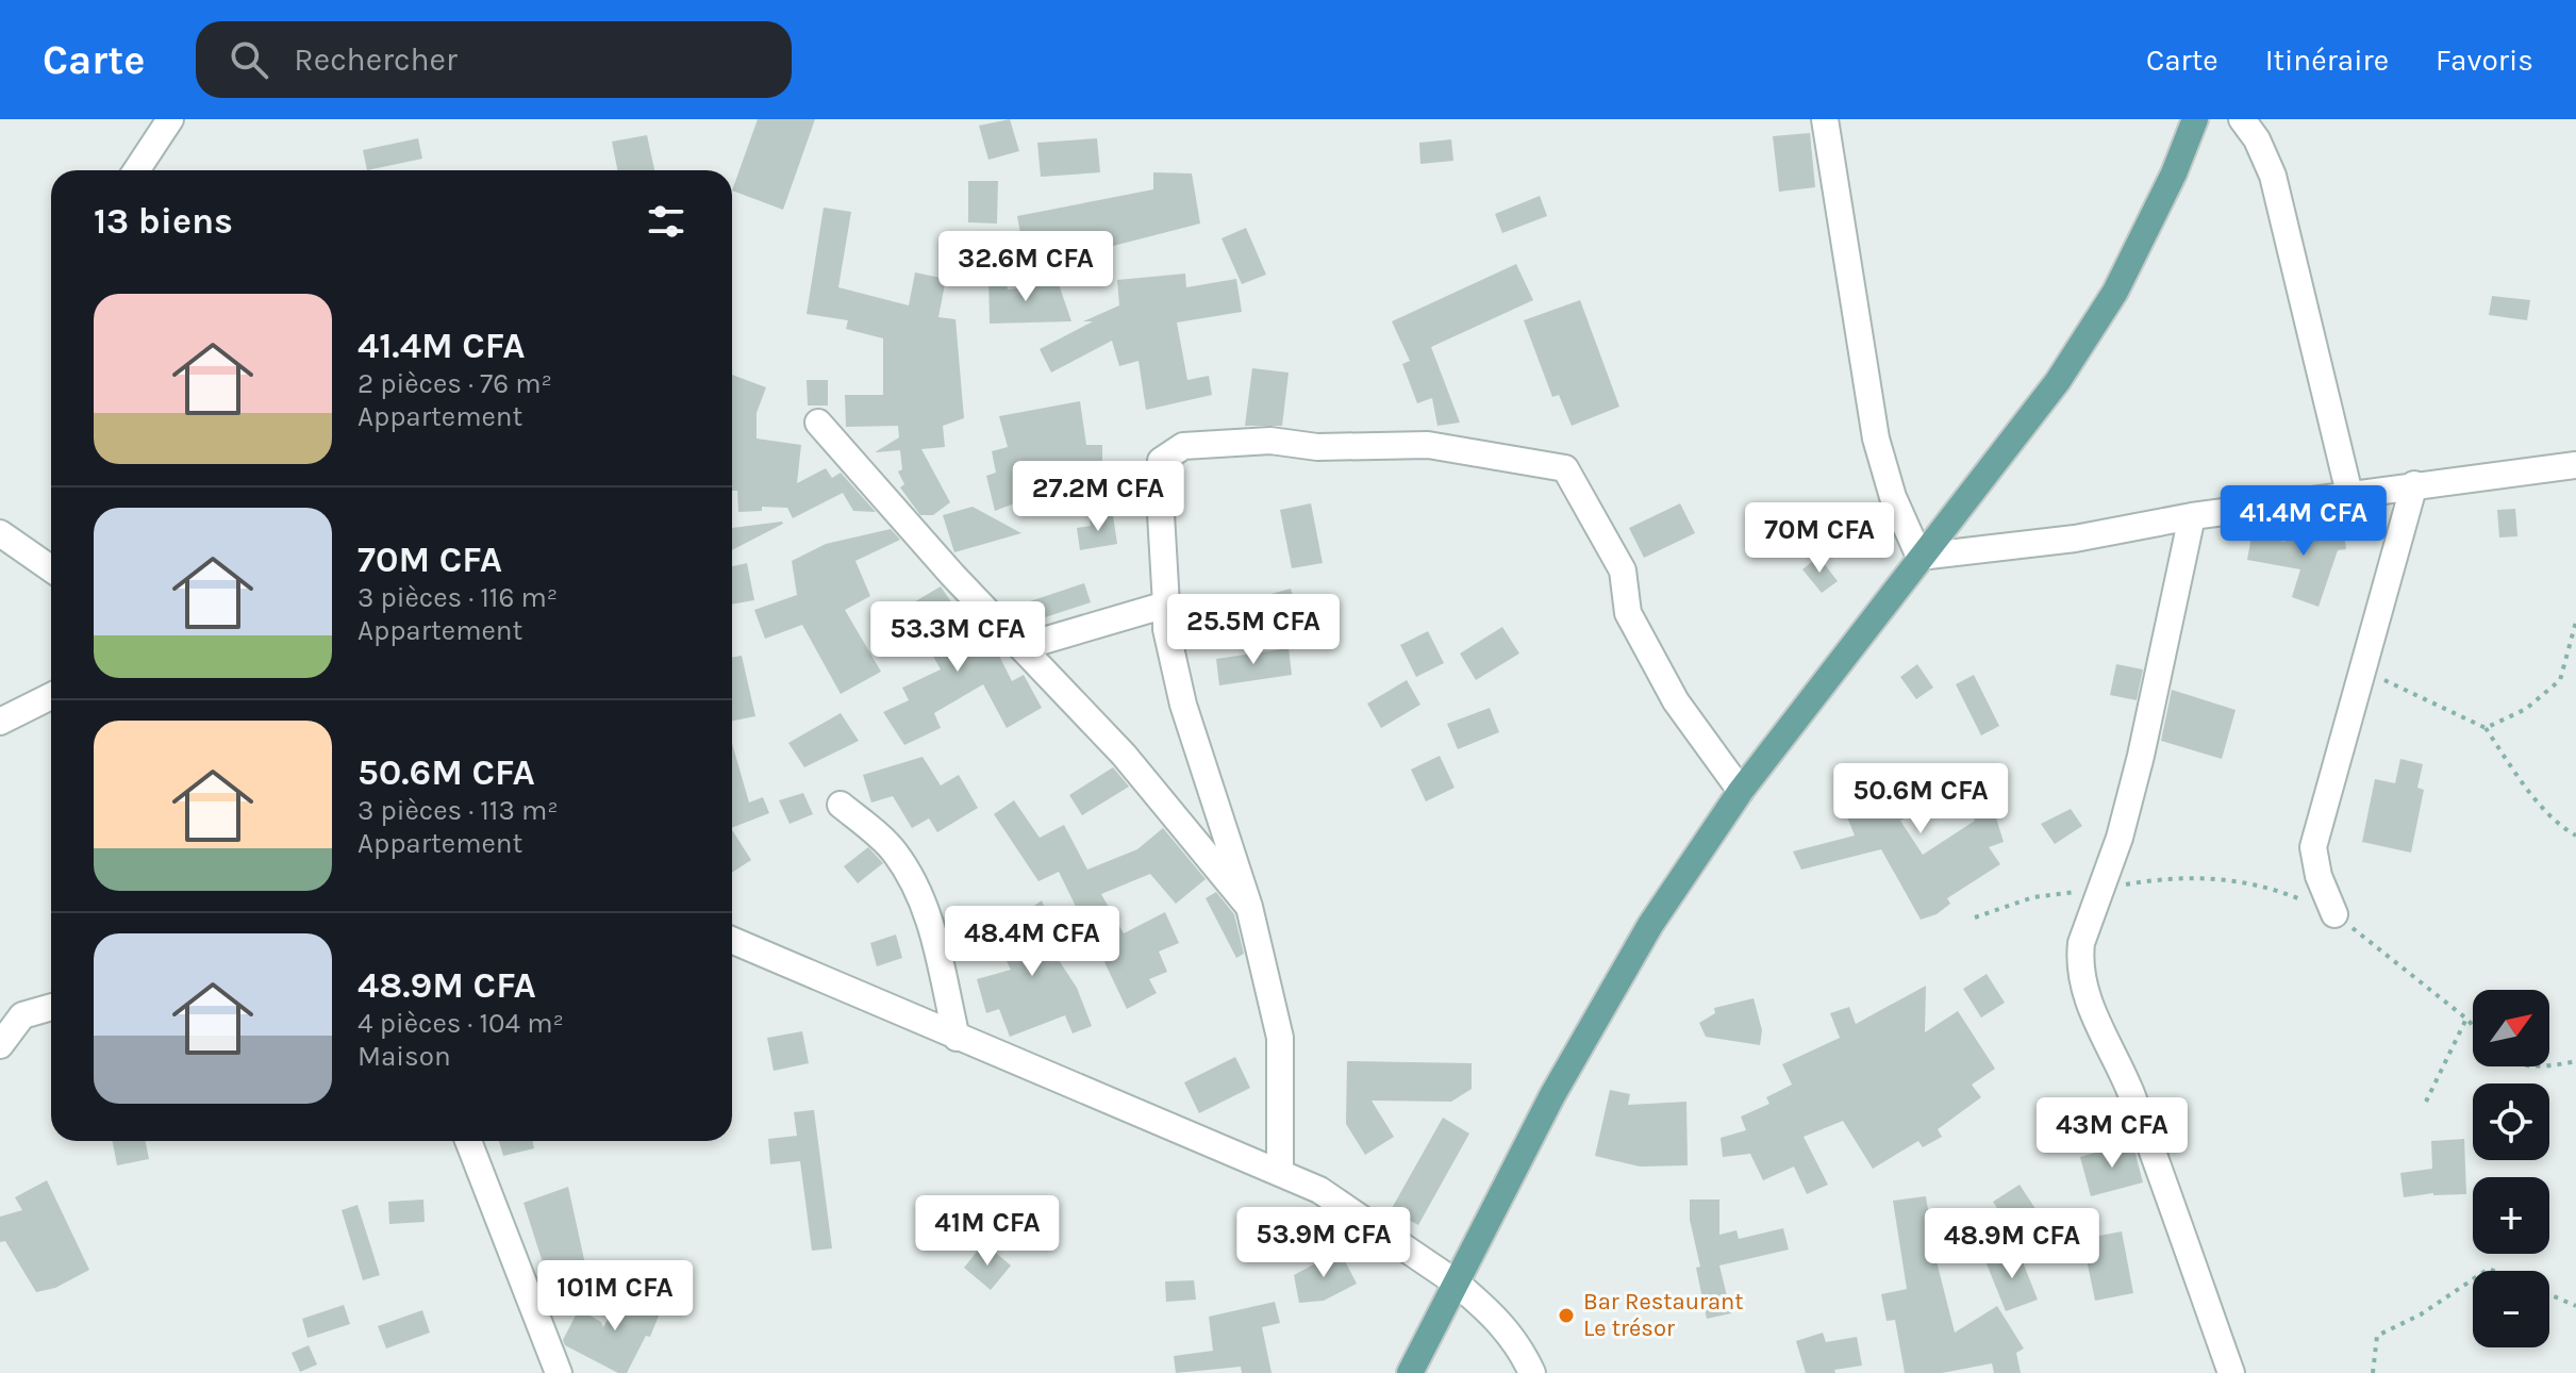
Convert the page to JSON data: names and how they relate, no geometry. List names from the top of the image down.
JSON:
{
  "places": ["Bar Restaurant Le trésor"],
  "north": "top right",
  "page": {
    "header": "Carte",
    "search": "Rechercher",
    "nav": ["Carte", "Itinéraire", "Favoris"],
    "heading": "13 biens",
    "price": [
      "32.6M CFA",
      "27.2M CFA",
      "41.4M CFA",
      "70M CFA",
      "25.5M CFA",
      "53.3M CFA",
      "50.6M CFA",
      "48.4M CFA",
      "43M CFA",
      "41M CFA",
      "53.9M CFA",
      "48.9M CFA",
      "101M CFA"
    ],
    "list": [
      {
        "name": "41.4M CFA",
        "note": "2 pièces · 76 m² · Appartement"
      },
      {
        "name": "70M CFA",
        "note": "3 pièces · 116 m² · Appartement"
      },
      {
        "name": "50.6M CFA",
        "note": "3 pièces · 113 m² · Appartement"
      },
      {
        "name": "48.9M CFA",
        "note": "4 pièces · 104 m² · Maison"
      }
    ],
    "map_buttons": ["+", "−"]
  }
}
